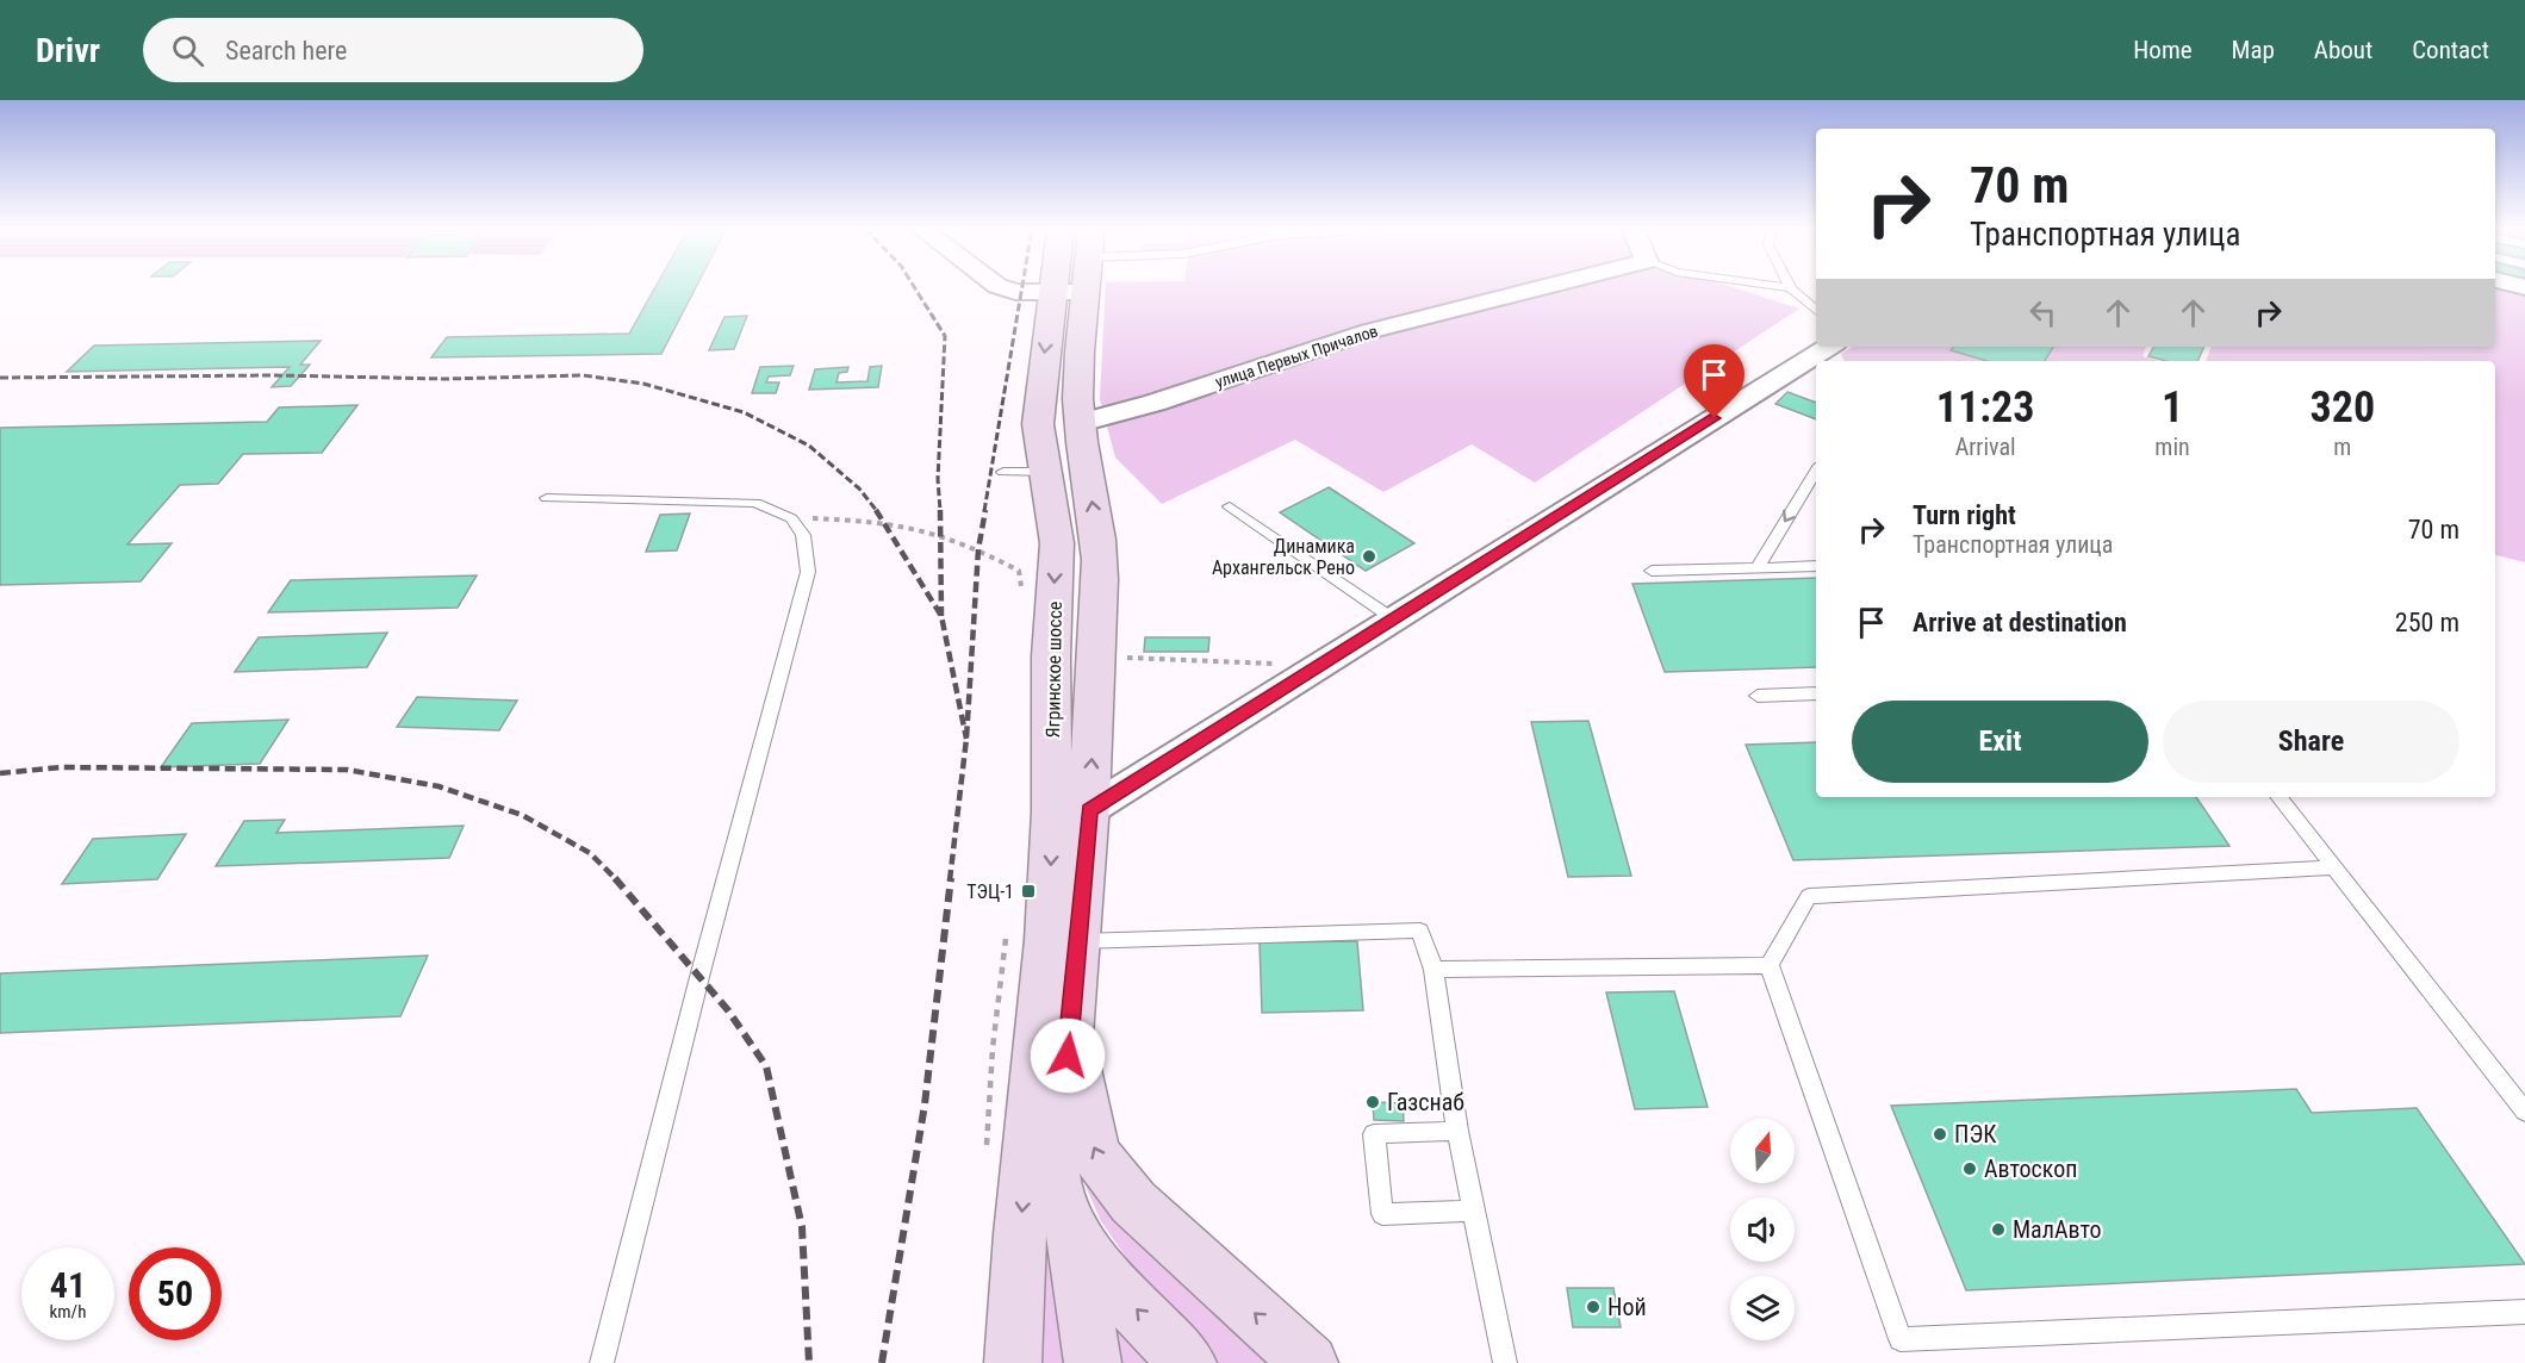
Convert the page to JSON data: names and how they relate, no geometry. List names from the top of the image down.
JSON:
{
  "streets": {
    "main road": ["Ягринское шоссе"],
    "street": ["улица Первых Причалов"]
  },
  "crossings": [
    ["улица Первых Причалов", "Ягринское шоссе"]
  ],
  "places": {
    "other": [
      "Динамика Архангельск Рено",
      "Газснаб",
      "ПЭК",
      "Автоскоп",
      "МалАвто",
      "Ной"
    ],
    "transit": ["ТЭЦ-1"]
  },
  "north": "top",
  "page": {
    "header": "Drivr",
    "search": "Search here",
    "nav": [
      "Home",
      "Map",
      "About",
      "Contact"
    ],
    "turn": ["70 m", "Транспортная улица"],
    "eta": [
      "11:23",
      "Arrival",
      "1",
      "min",
      "320",
      "m"
    ],
    "list": [
      {
        "name": "Turn right",
        "note": "Транспортная улица",
        "value": "70 m"
      },
      {
        "name": "Arrive at destination",
        "value": "250 m"
      }
    ],
    "buttons": ["Exit", "Share"],
    "speed": "41 km/h",
    "limit": "50"
  }
}
